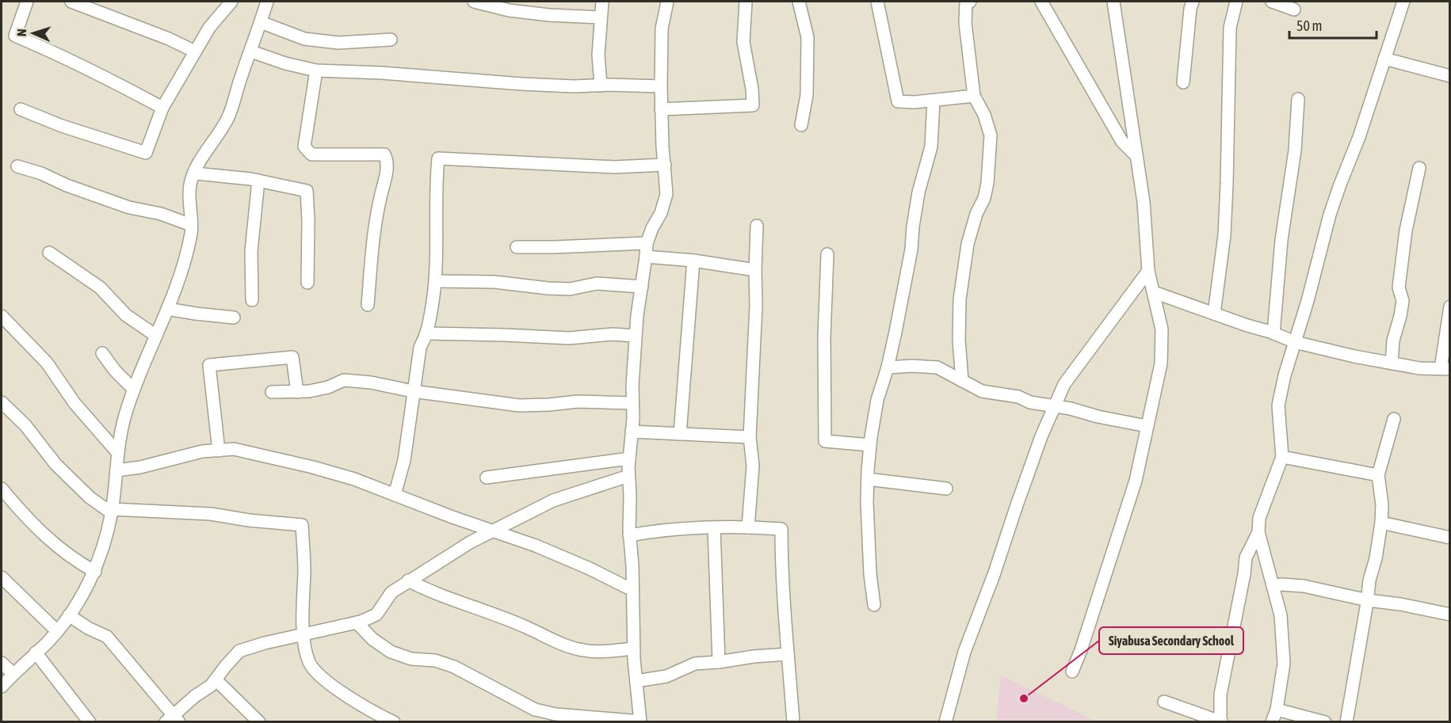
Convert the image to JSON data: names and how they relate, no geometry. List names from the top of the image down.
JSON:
{
  "places": ["Siyabusa Secondary School"],
  "scale_bar": "50 m",
  "north": "left"
}
